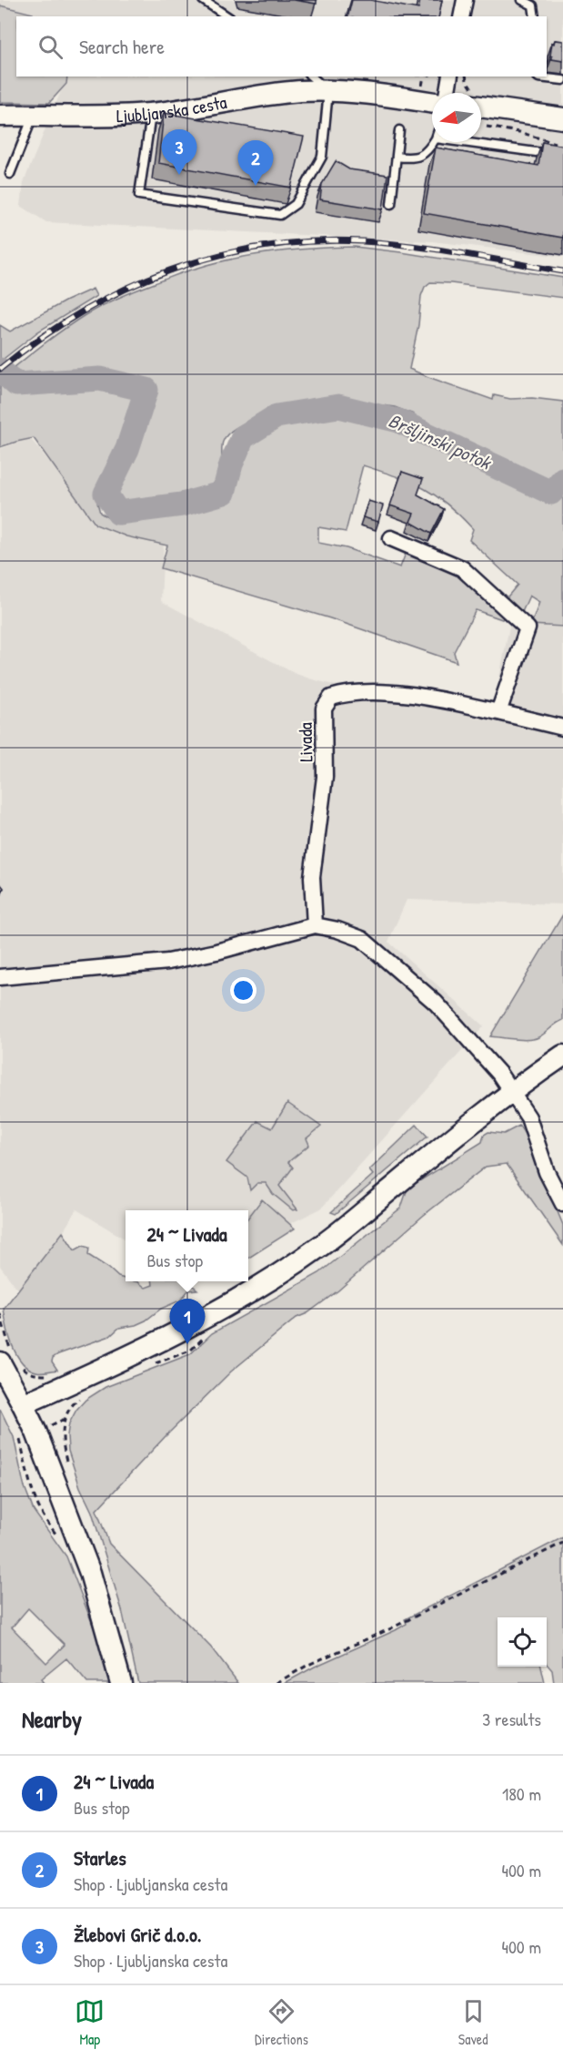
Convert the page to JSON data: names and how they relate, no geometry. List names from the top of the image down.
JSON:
{
  "streets": {
    "street": ["Ljubljanska cesta", "Livada"]
  },
  "water": ["Bršljinski potok"],
  "north": "left",
  "page": {
    "search": "Search here",
    "pins": ["3", "2", "1"],
    "popup": ["24 ~ Livada", "Bus stop"],
    "heading": ["Nearby", "3 results"],
    "list": [
      {
        "mark": "1",
        "name": "24 ~ Livada",
        "note": "Bus stop",
        "value": "180 m"
      },
      {
        "mark": "2",
        "name": "Starles",
        "note": "Shop · Ljubljanska cesta",
        "value": "400 m"
      },
      {
        "mark": "3",
        "name": "Žlebovi Grič d.o.o.",
        "note": "Shop · Ljubljanska cesta",
        "value": "400 m"
      }
    ],
    "nav": ["Map", "Directions", "Saved"]
  }
}
